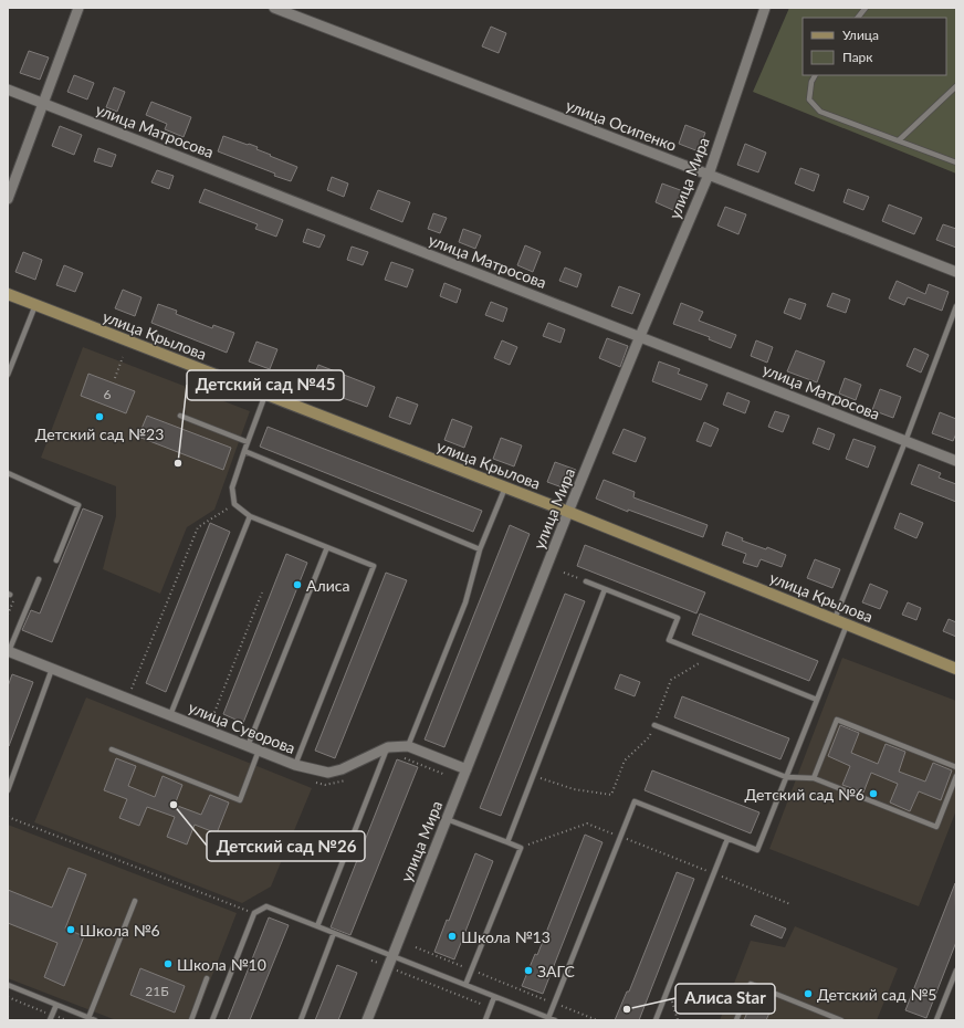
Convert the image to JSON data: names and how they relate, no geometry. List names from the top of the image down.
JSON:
{
  "streets": {
    "main road": ["улица Крылова"],
    "street": [
      "улица Осипенко",
      "улица Матросова",
      "улица Мира",
      "улица Суворова"
    ]
  },
  "crossings": [
    ["улица Осипенко", "улица Мира"],
    ["улица Матросова", "улица Мира"],
    ["улица Мира", "улица Крылова"],
    ["улица Мира", "улица Суворова"]
  ],
  "places": [
    "Детский сад №23",
    "Детский сад №45",
    "Алиса",
    "Детский сад №6",
    "Детский сад №26",
    "Школа №6",
    "Школа №13",
    "Школа №10",
    "ЗАГС",
    "Детский сад №5",
    "Алиса Star"
  ],
  "house_numbers": ["6", "21Б"],
  "legend": ["Улица", "Парк"]
}
